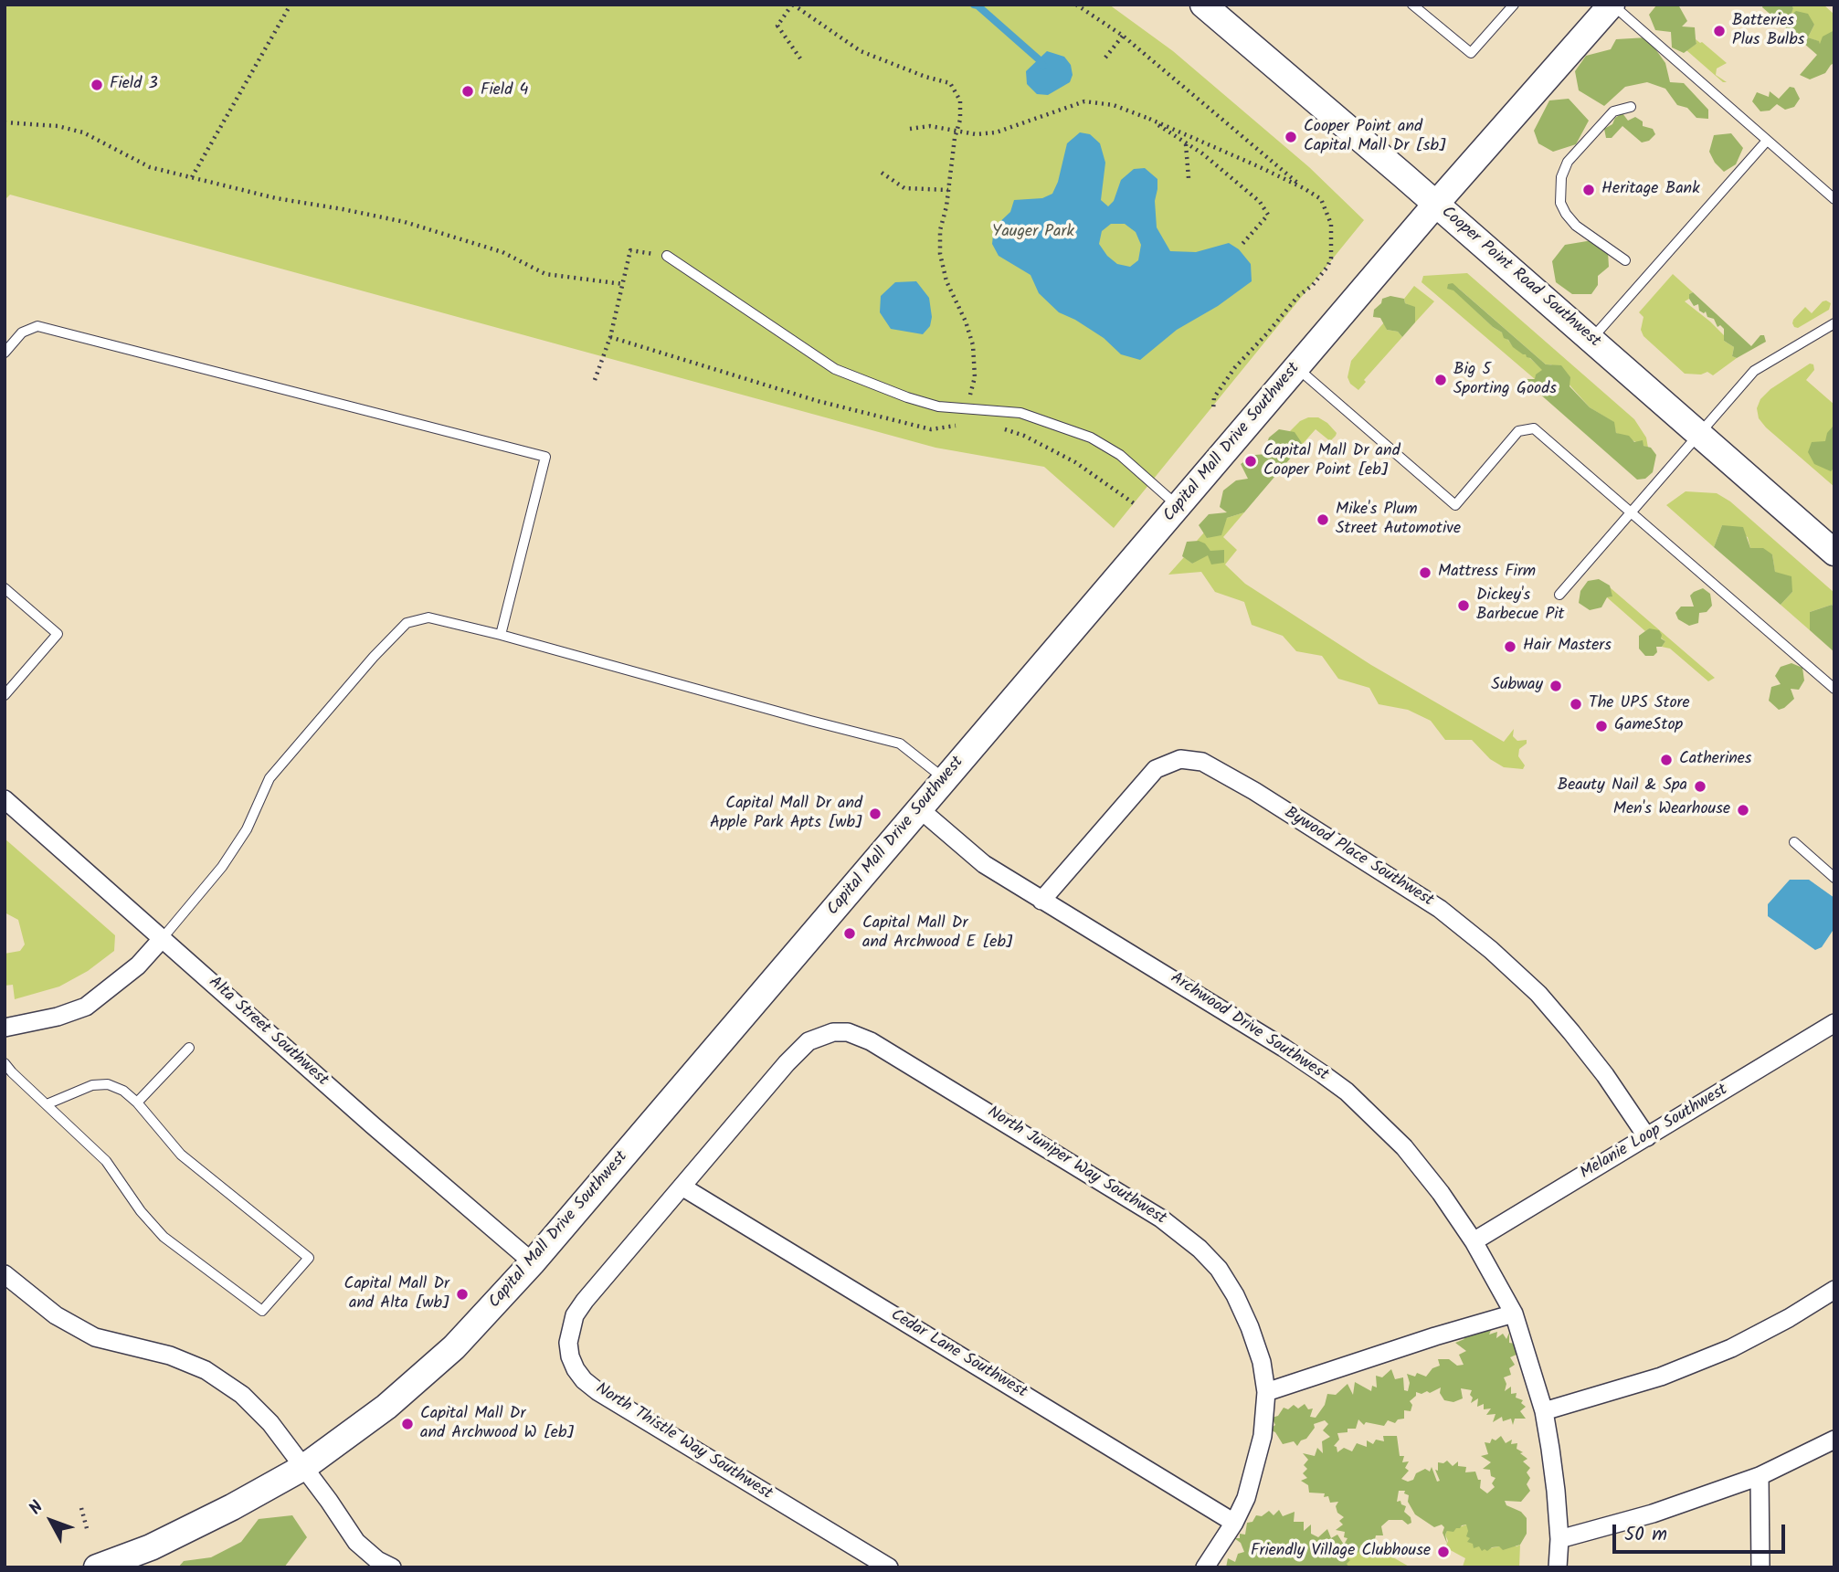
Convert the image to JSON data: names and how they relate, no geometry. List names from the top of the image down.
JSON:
{
  "streets": {
    "street": [
      "Cooper Point Road Southwest",
      "Capital Mall Drive Southwest",
      "Bywood Place Southwest",
      "Archwood Drive Southwest",
      "Alta Street Southwest",
      "Melanie Loop Southwest",
      "North Juniper Way Southwest",
      "Cedar Lane Southwest",
      "North Thistle Way Southwest"
    ]
  },
  "crossings": [
    ["Cooper Point Road Southwest", "Capital Mall Drive Southwest"],
    ["Capital Mall Drive Southwest", "Archwood Drive Southwest"],
    ["Capital Mall Drive Southwest", "Alta Street Southwest"],
    ["Bywood Place Southwest", "Archwood Drive Southwest"],
    ["Bywood Place Southwest", "Melanie Loop Southwest"],
    ["Archwood Drive Southwest", "Melanie Loop Southwest"],
    ["North Juniper Way Southwest", "Cedar Lane Southwest"],
    ["North Juniper Way Southwest", "North Thistle Way Southwest"],
    ["Cedar Lane Southwest", "North Thistle Way Southwest"]
  ],
  "parks": ["Yauger Park"],
  "places": [
    "Batteries Plus Bulbs",
    "Field 3",
    "Field 4",
    "Cooper Point and Capital Mall Dr [sb]",
    "Heritage Bank",
    "Big 5 Sporting Goods",
    "Capital Mall Dr and Cooper Point [eb]",
    "Mike's Plum Street Automotive",
    "Mattress Firm",
    "Dickey's Barbecue Pit",
    "Hair Masters",
    "Subway",
    "The UPS Store",
    "GameStop",
    "Catherines",
    "Beauty Nail & Spa",
    "Men's Wearhouse",
    "Capital Mall Dr and Apple Park Apts [wb]",
    "Capital Mall Dr and Archwood E [eb]",
    "Capital Mall Dr and Alta [wb]",
    "Capital Mall Dr and Archwood W [eb]",
    "Friendly Village Clubhouse"
  ],
  "scale_bar": "50 m",
  "north": "top left"
}
